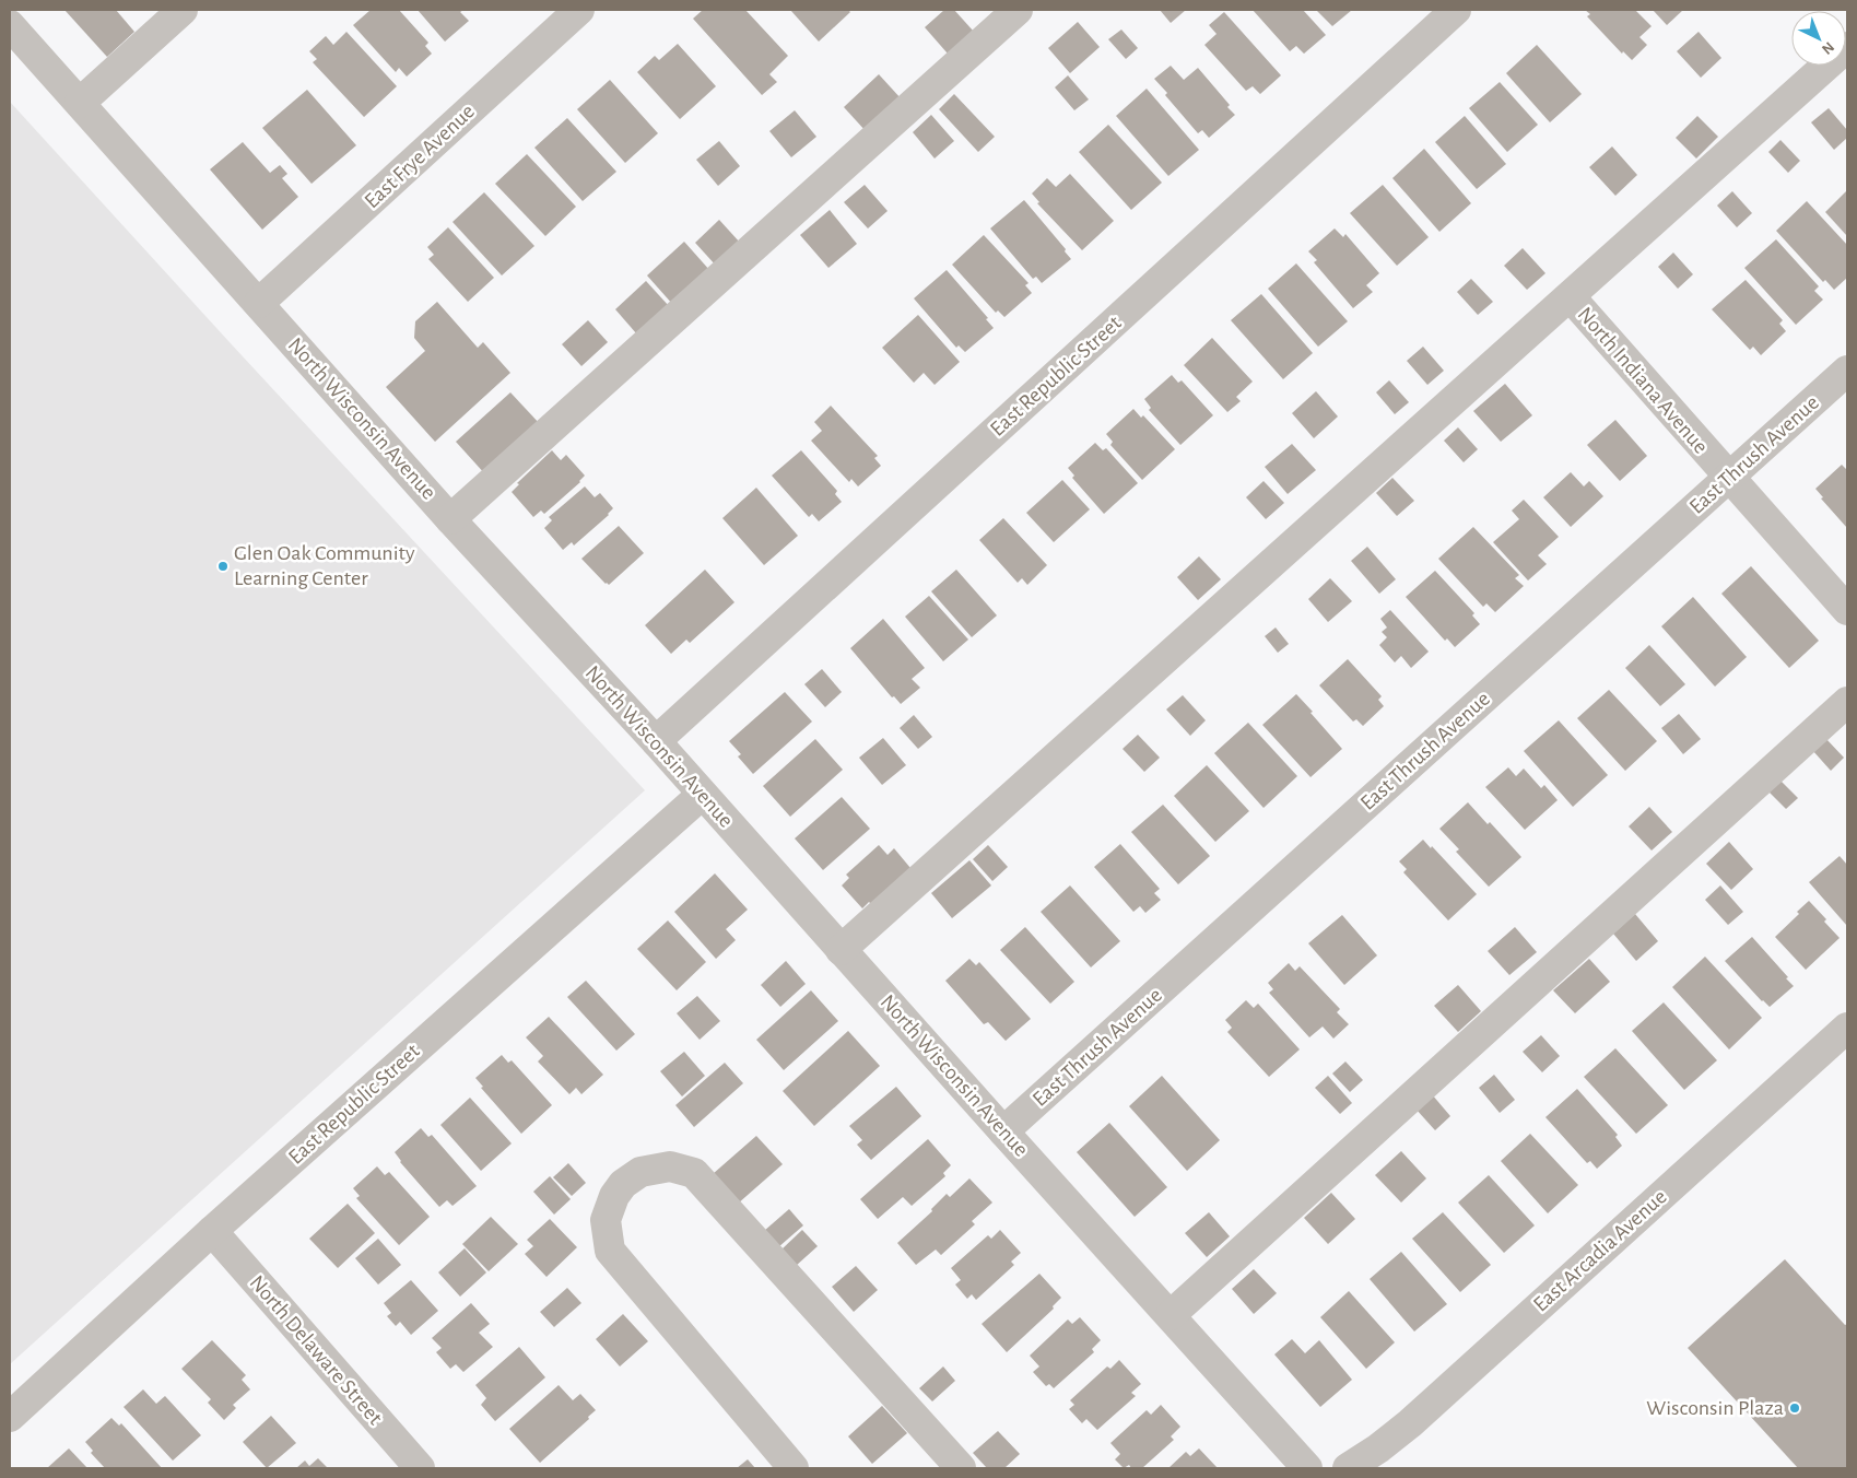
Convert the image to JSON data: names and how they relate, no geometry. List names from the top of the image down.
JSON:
{
  "streets": {
    "street": [
      "East Frye Avenue",
      "East Republic Street",
      "North Indiana Avenue",
      "North Wisconsin Avenue",
      "East Thrush Avenue",
      "East Arcadia Avenue",
      "North Delaware Street"
    ]
  },
  "crossings": [
    ["East Frye Avenue", "North Wisconsin Avenue"],
    ["East Republic Street", "North Wisconsin Avenue"],
    ["East Republic Street", "North Delaware Street"],
    ["North Indiana Avenue", "East Thrush Avenue"],
    ["North Wisconsin Avenue", "East Thrush Avenue"]
  ],
  "places": ["Glen Oak Community Learning Center", "Wisconsin Plaza"],
  "north": "bottom right"
}
